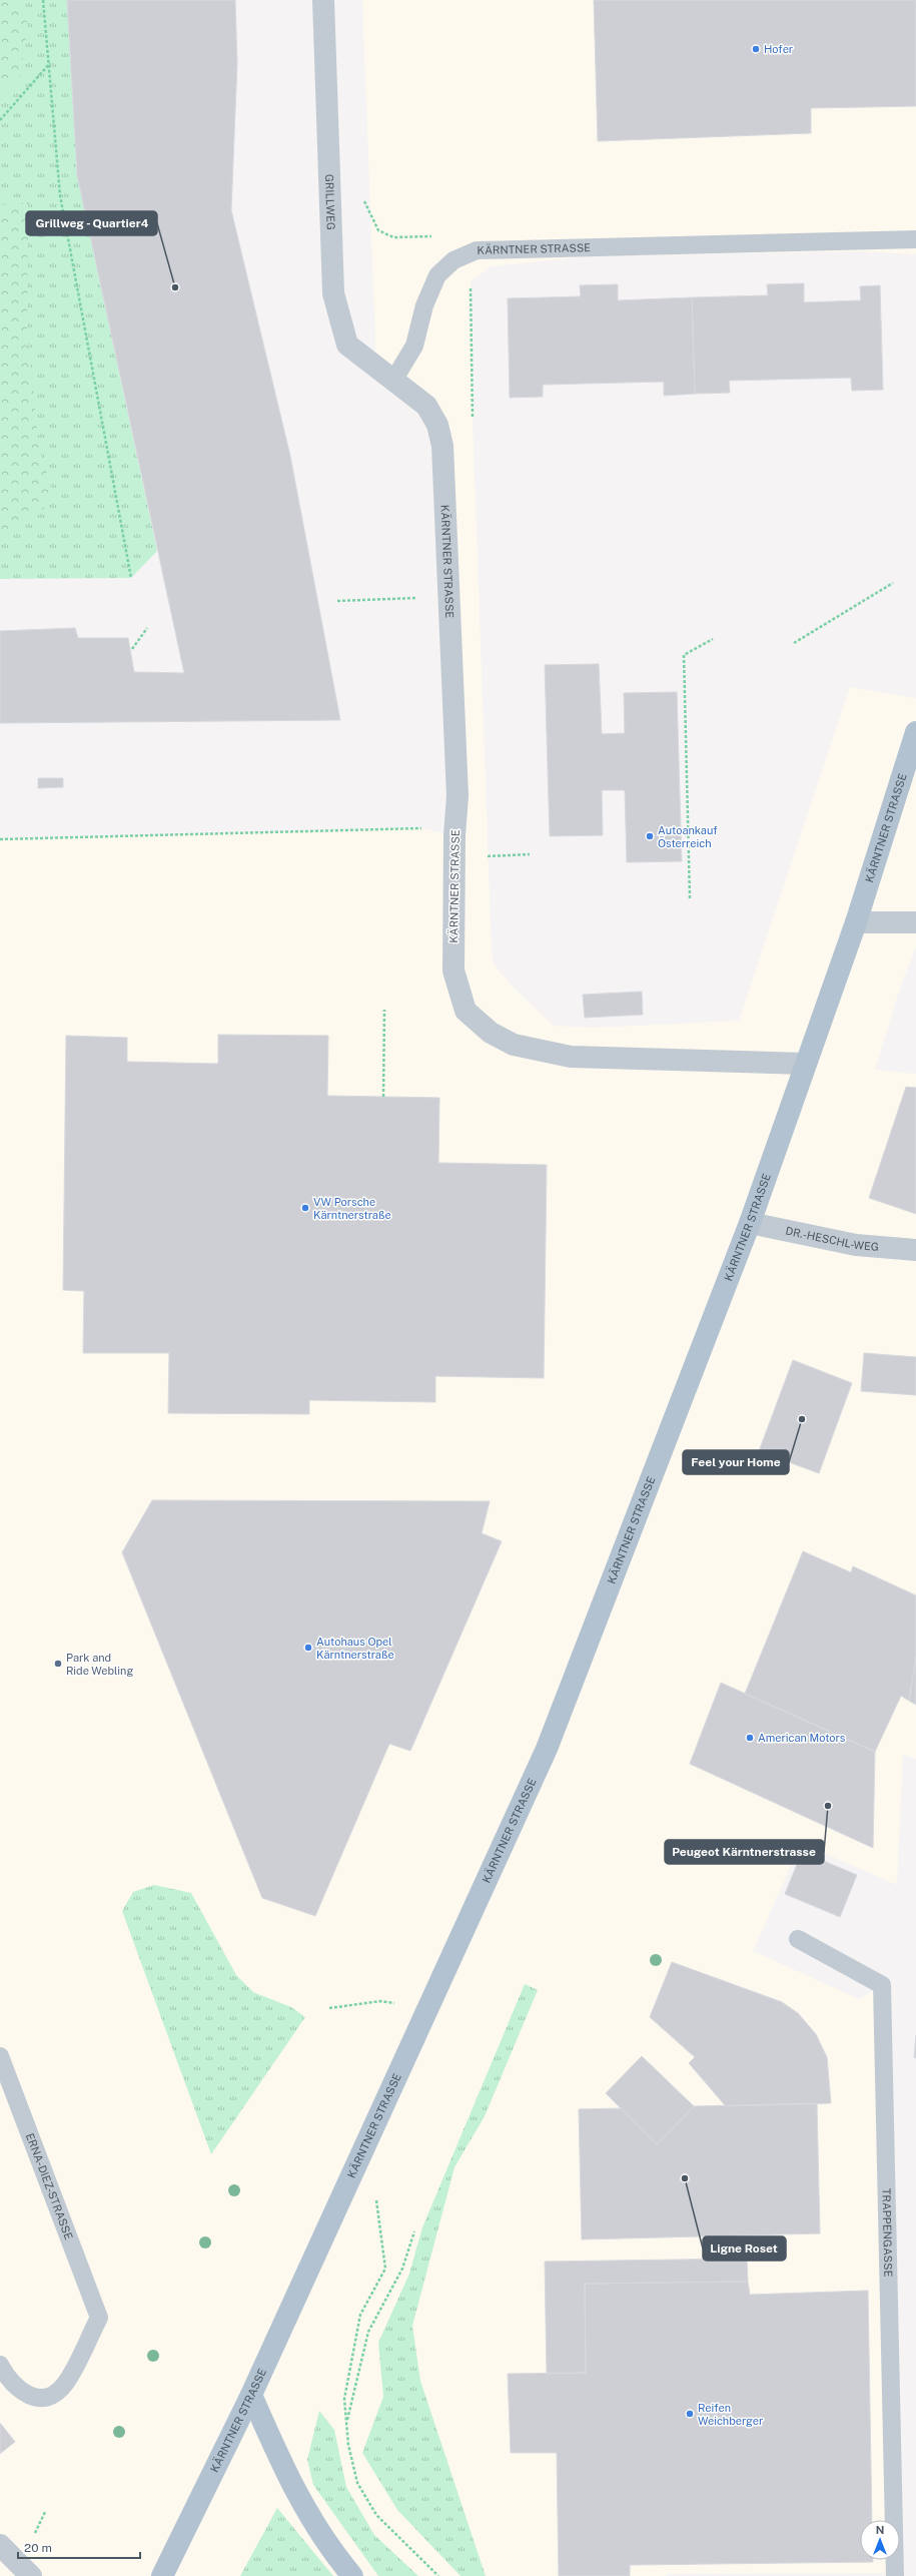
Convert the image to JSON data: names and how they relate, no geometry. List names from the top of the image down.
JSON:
{
  "streets": {
    "main road": ["KÄRNTNER STRASSE"],
    "street": ["GRILLWEG", "DR.-HESCHL-WEG"],
    "lane": ["ERNA-DIEZ-STRASSE", "TRAPPENGASSE"]
  },
  "crossings": [
    ["GRILLWEG", "KÄRNTNER STRASSE"],
    ["KÄRNTNER STRASSE", "DR.-HESCHL-WEG"]
  ],
  "places": [
    "Hofer",
    "Grillweg - Quartier4",
    "Autoankauf Österreich",
    "VW Porsche Kärntnerstraße",
    "Feel your Home",
    "Autohaus Opel Kärntnerstraße",
    "Park and Ride Webling",
    "American Motors",
    "Peugeot Kärntnerstrasse",
    "Ligne Roset",
    "Reifen Weichberger"
  ],
  "scale_bar": "20 m",
  "north": "top"
}
